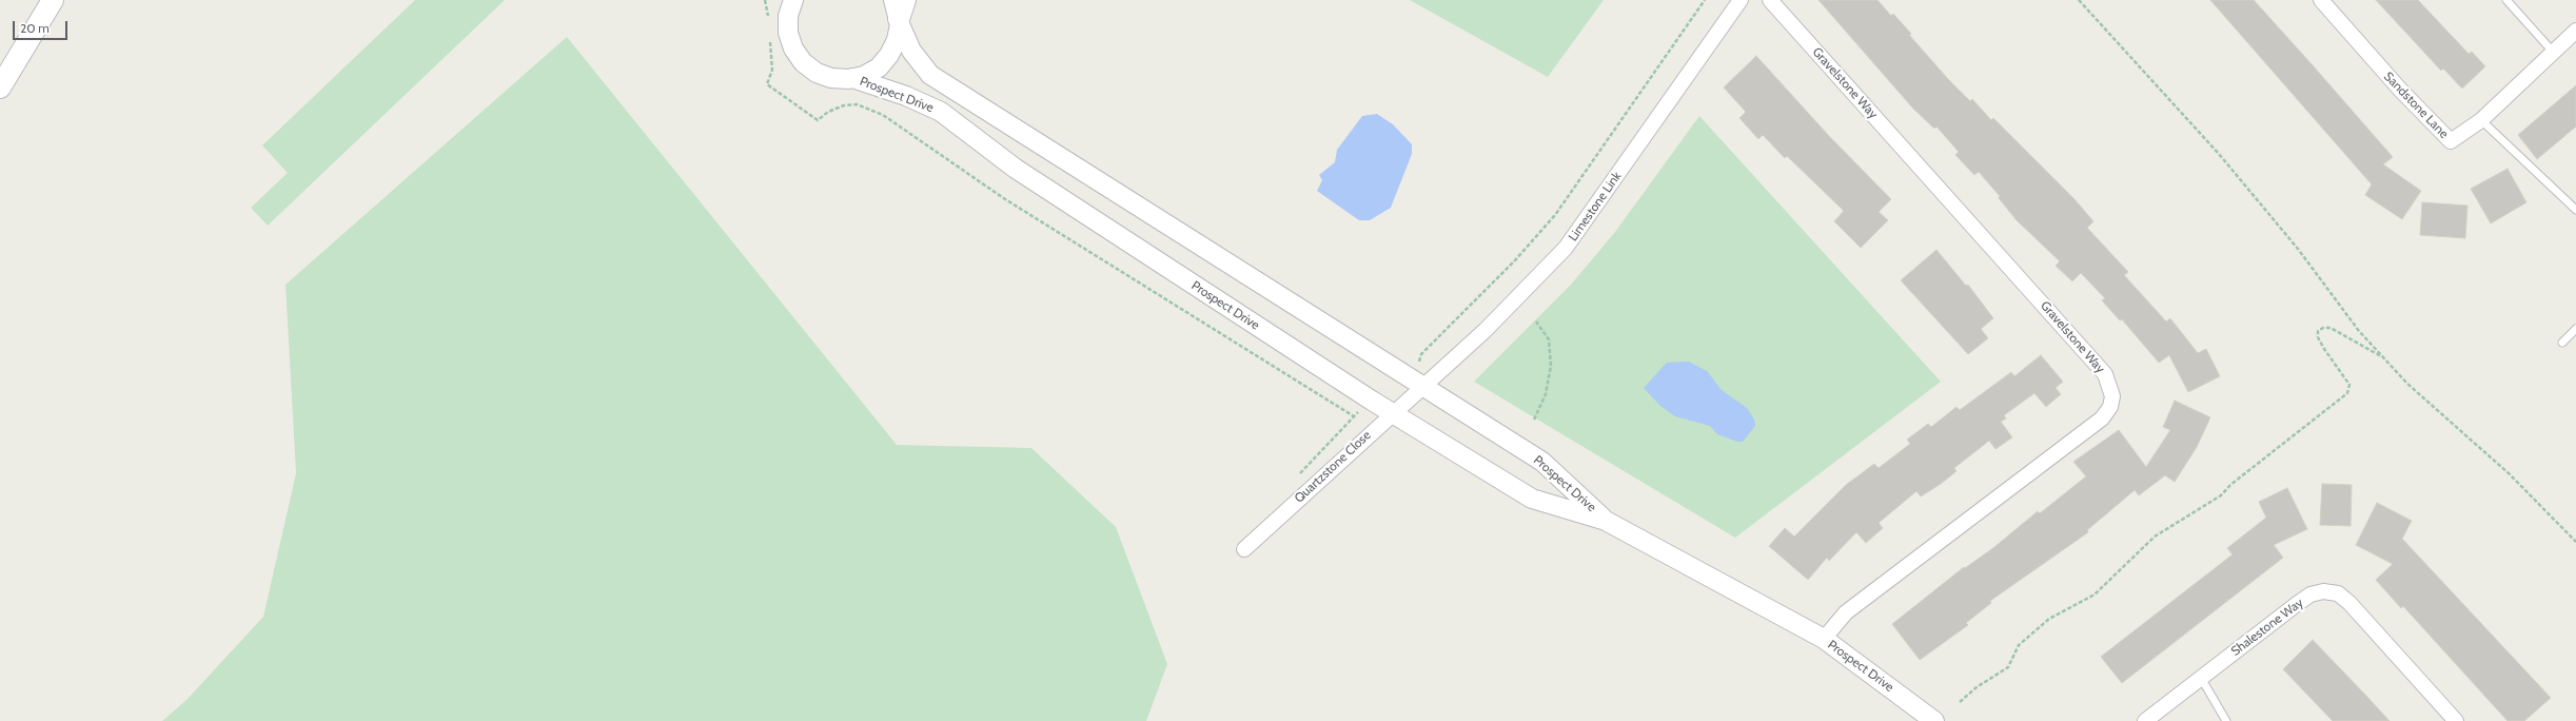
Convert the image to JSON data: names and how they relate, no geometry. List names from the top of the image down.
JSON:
{
  "streets": {
    "street": [
      "Gravelstone Way",
      "Prospect Drive",
      "Sandstone Lane",
      "Limestone Link",
      "Quartzstone Close",
      "Shalestone Way"
    ]
  },
  "crossings": [
    ["Gravelstone Way", "Prospect Drive"],
    ["Prospect Drive", "Limestone Link"],
    ["Prospect Drive", "Quartzstone Close"],
    ["Limestone Link", "Quartzstone Close"]
  ],
  "scale_bar": "20 m"
}
